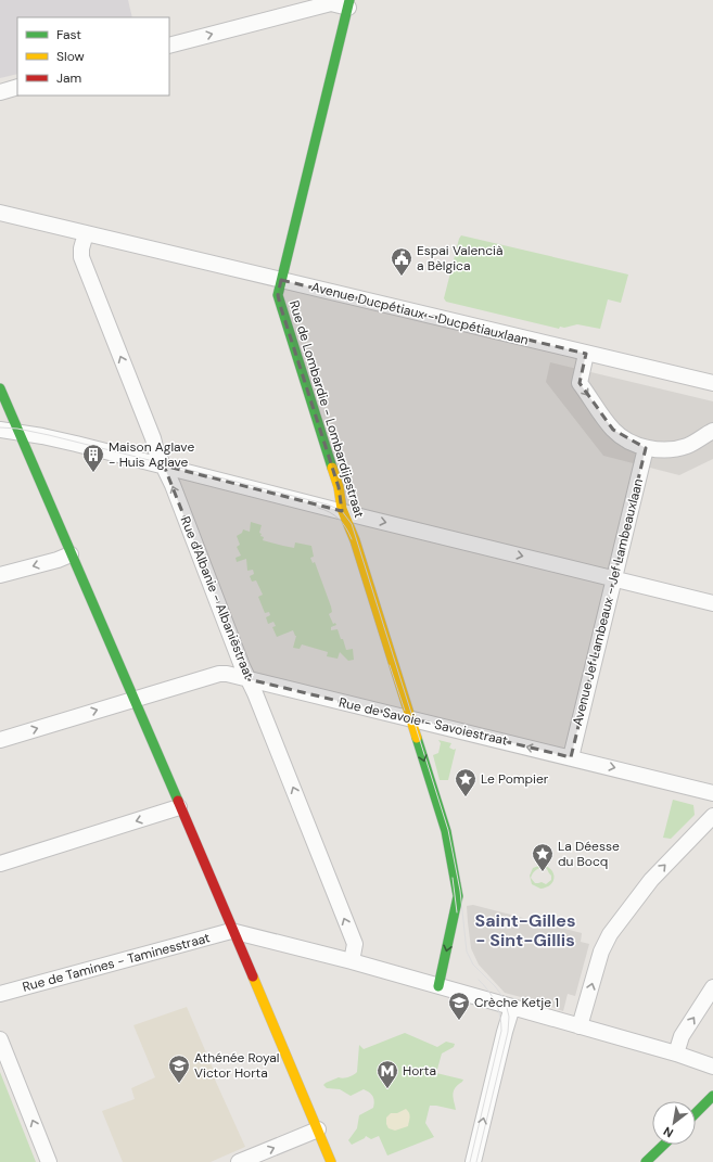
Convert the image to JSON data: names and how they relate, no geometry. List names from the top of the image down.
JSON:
{
  "streets": {
    "street": [
      "Avenue Ducpétiaux - Ducpétiauxlaan",
      "Rue de Lombardie - Lombardijestraat",
      "Rue d'Albanie - Albaniëstraat",
      "Avenue Jef Lambeaux - Jef Lambeauxlaan",
      "Rue de Savoie - Savoiestraat",
      "Rue de Tamines - Taminesstraat"
    ]
  },
  "crossings": [
    ["Avenue Ducpétiaux - Ducpétiauxlaan", "Rue de Lombardie - Lombardijestraat"],
    ["Avenue Ducpétiaux - Ducpétiauxlaan", "Rue d'Albanie - Albaniëstraat"],
    ["Rue de Lombardie - Lombardijestraat", "Rue de Savoie - Savoiestraat"],
    ["Rue d'Albanie - Albaniëstraat", "Rue de Savoie - Savoiestraat"],
    ["Avenue Jef Lambeaux - Jef Lambeauxlaan", "Rue de Savoie - Savoiestraat"]
  ],
  "districts": ["Saint-Gilles - Sint-Gillis"],
  "places": {
    "public building": ["Espai Valencià a Bèlgica"],
    "building": ["Maison Aglave - Huis Aglave"],
    "place": ["Le Pompier", "La Déesse du Bocq"],
    "school or university": ["Crèche Ketje 1", "Athénée Royal Victor Horta"],
    "metro station": ["Horta"]
  },
  "legend": ["Fast", "Slow", "Jam"],
  "north": "bottom left"
}
